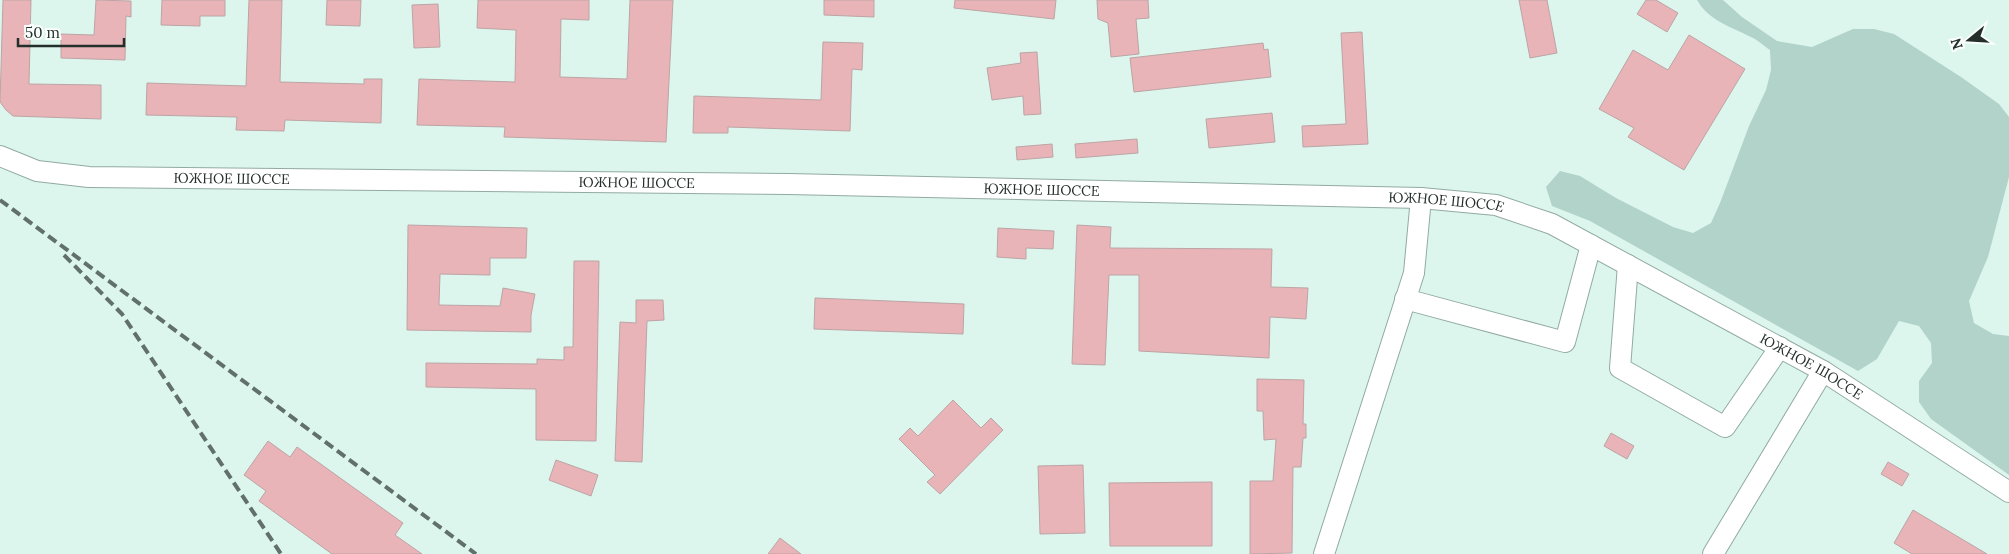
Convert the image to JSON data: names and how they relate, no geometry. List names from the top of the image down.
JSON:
{
  "streets": {
    "street": ["ЮЖНОЕ ШОССЕ"]
  },
  "scale_bar": "50 m",
  "north": "left"
}
